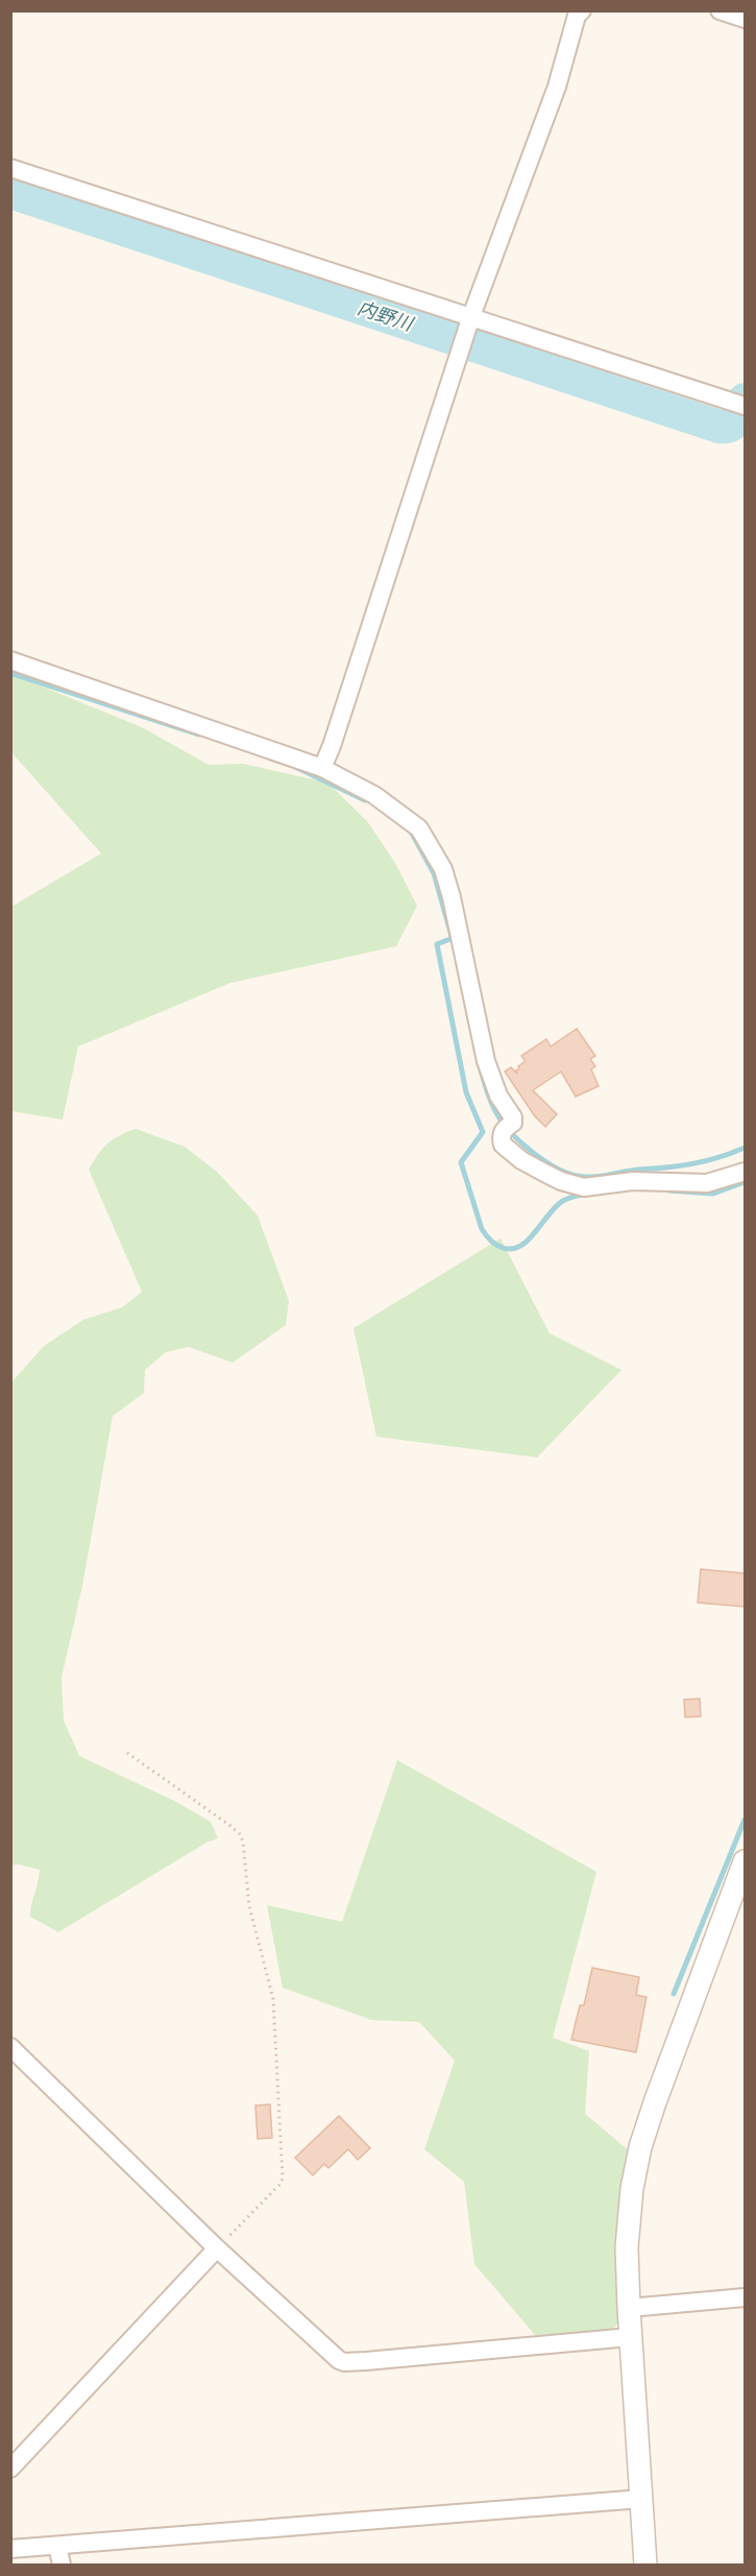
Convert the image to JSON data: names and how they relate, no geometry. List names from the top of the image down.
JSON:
{
  "water": ["内野川"]
}
